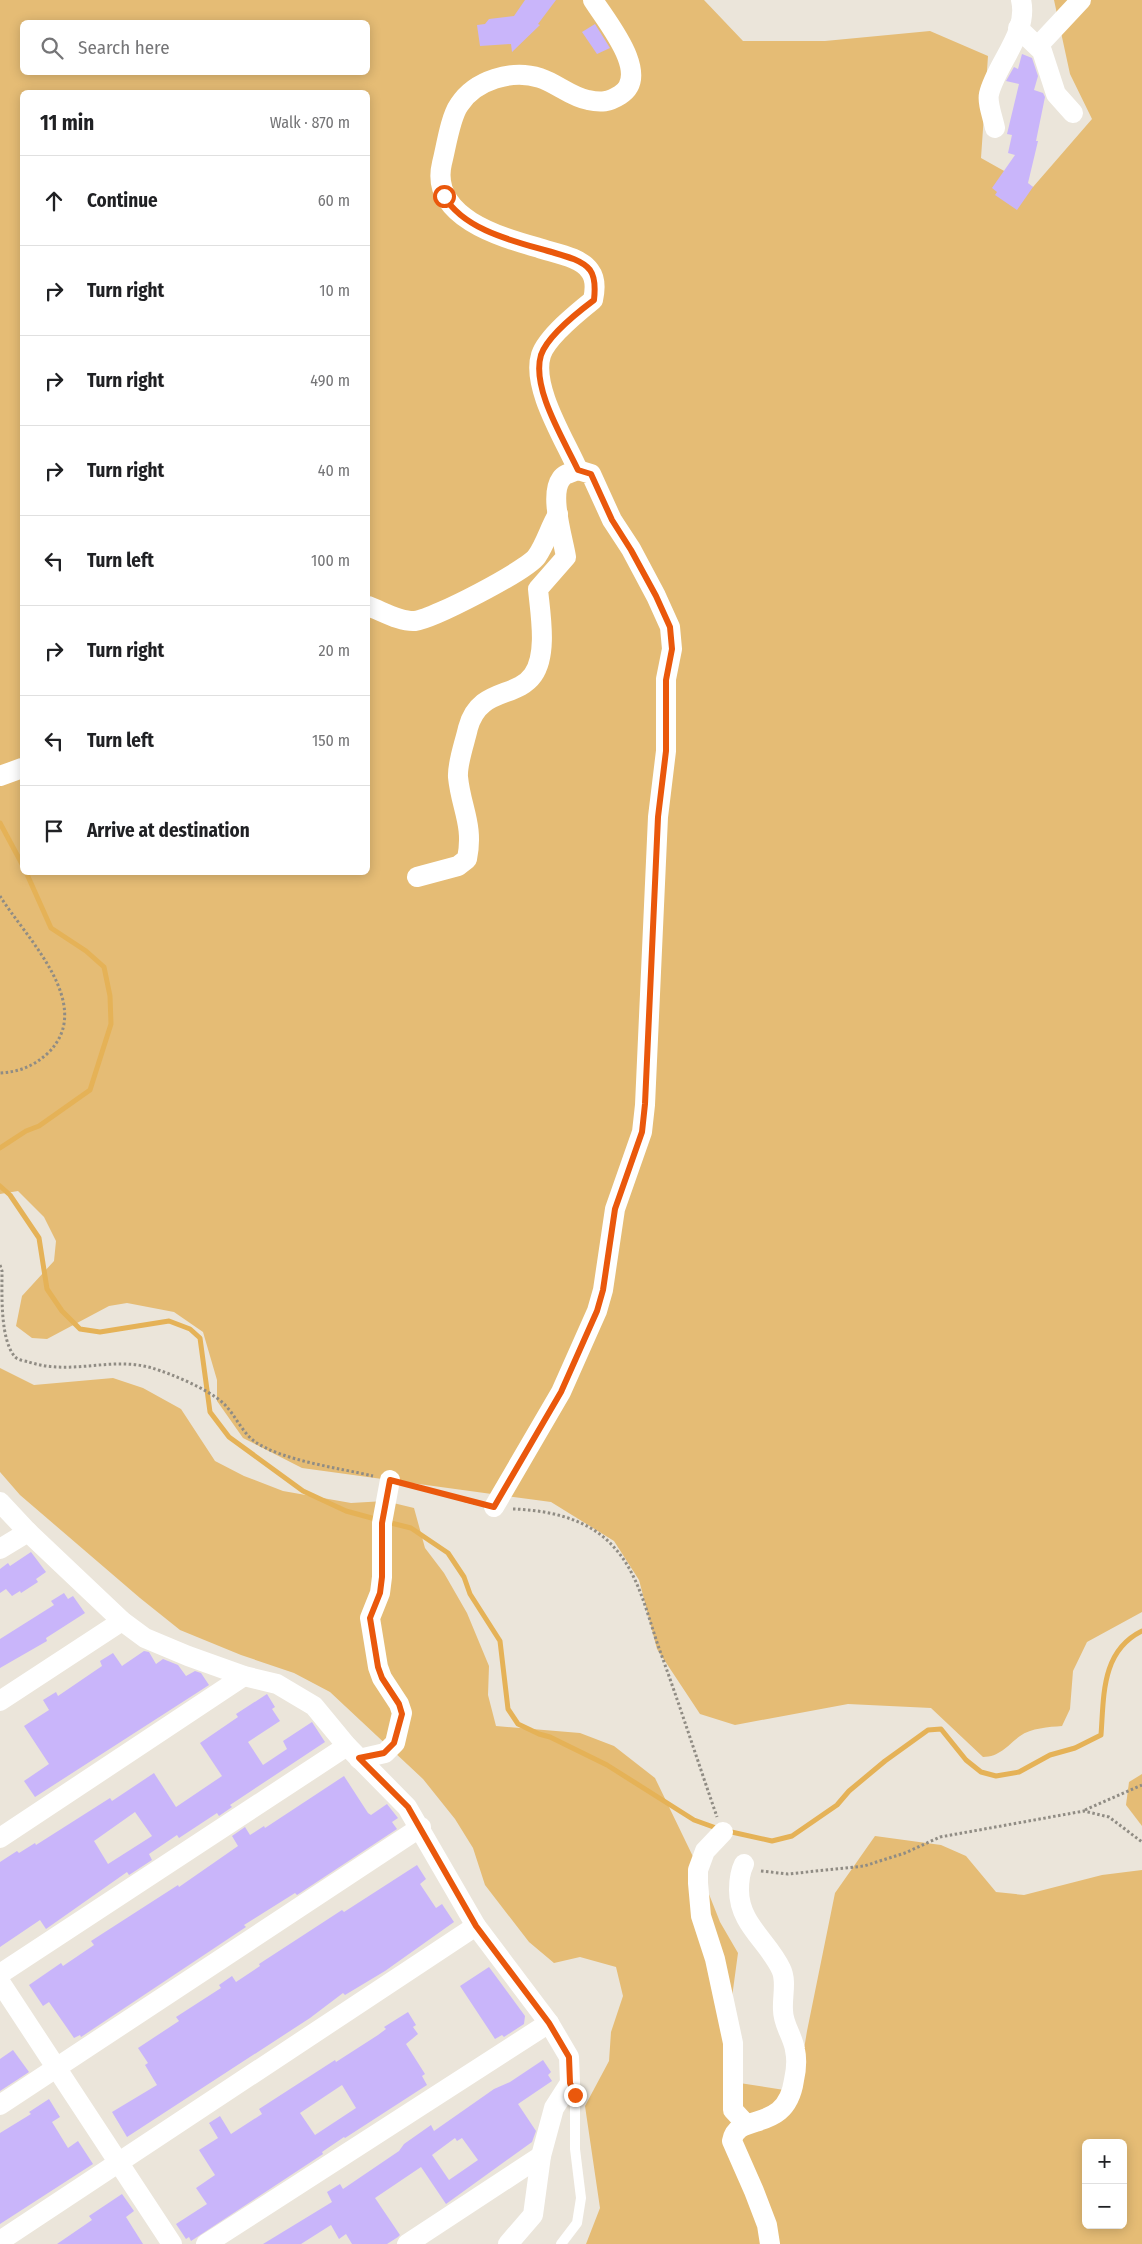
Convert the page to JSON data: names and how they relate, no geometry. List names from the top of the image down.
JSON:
{
  "page": {
    "search": "Search here",
    "heading": ["11 min", "Walk · 870 m"],
    "list": [
      ["Continue", "60 m"],
      ["Turn right", "10 m"],
      ["Turn right", "490 m"],
      ["Turn right", "40 m"],
      ["Turn left", "100 m"],
      ["Turn right", "20 m"],
      ["Turn left", "150 m"],
      "Arrive at destination"
    ],
    "map_buttons": ["+", "−"]
  }
}
